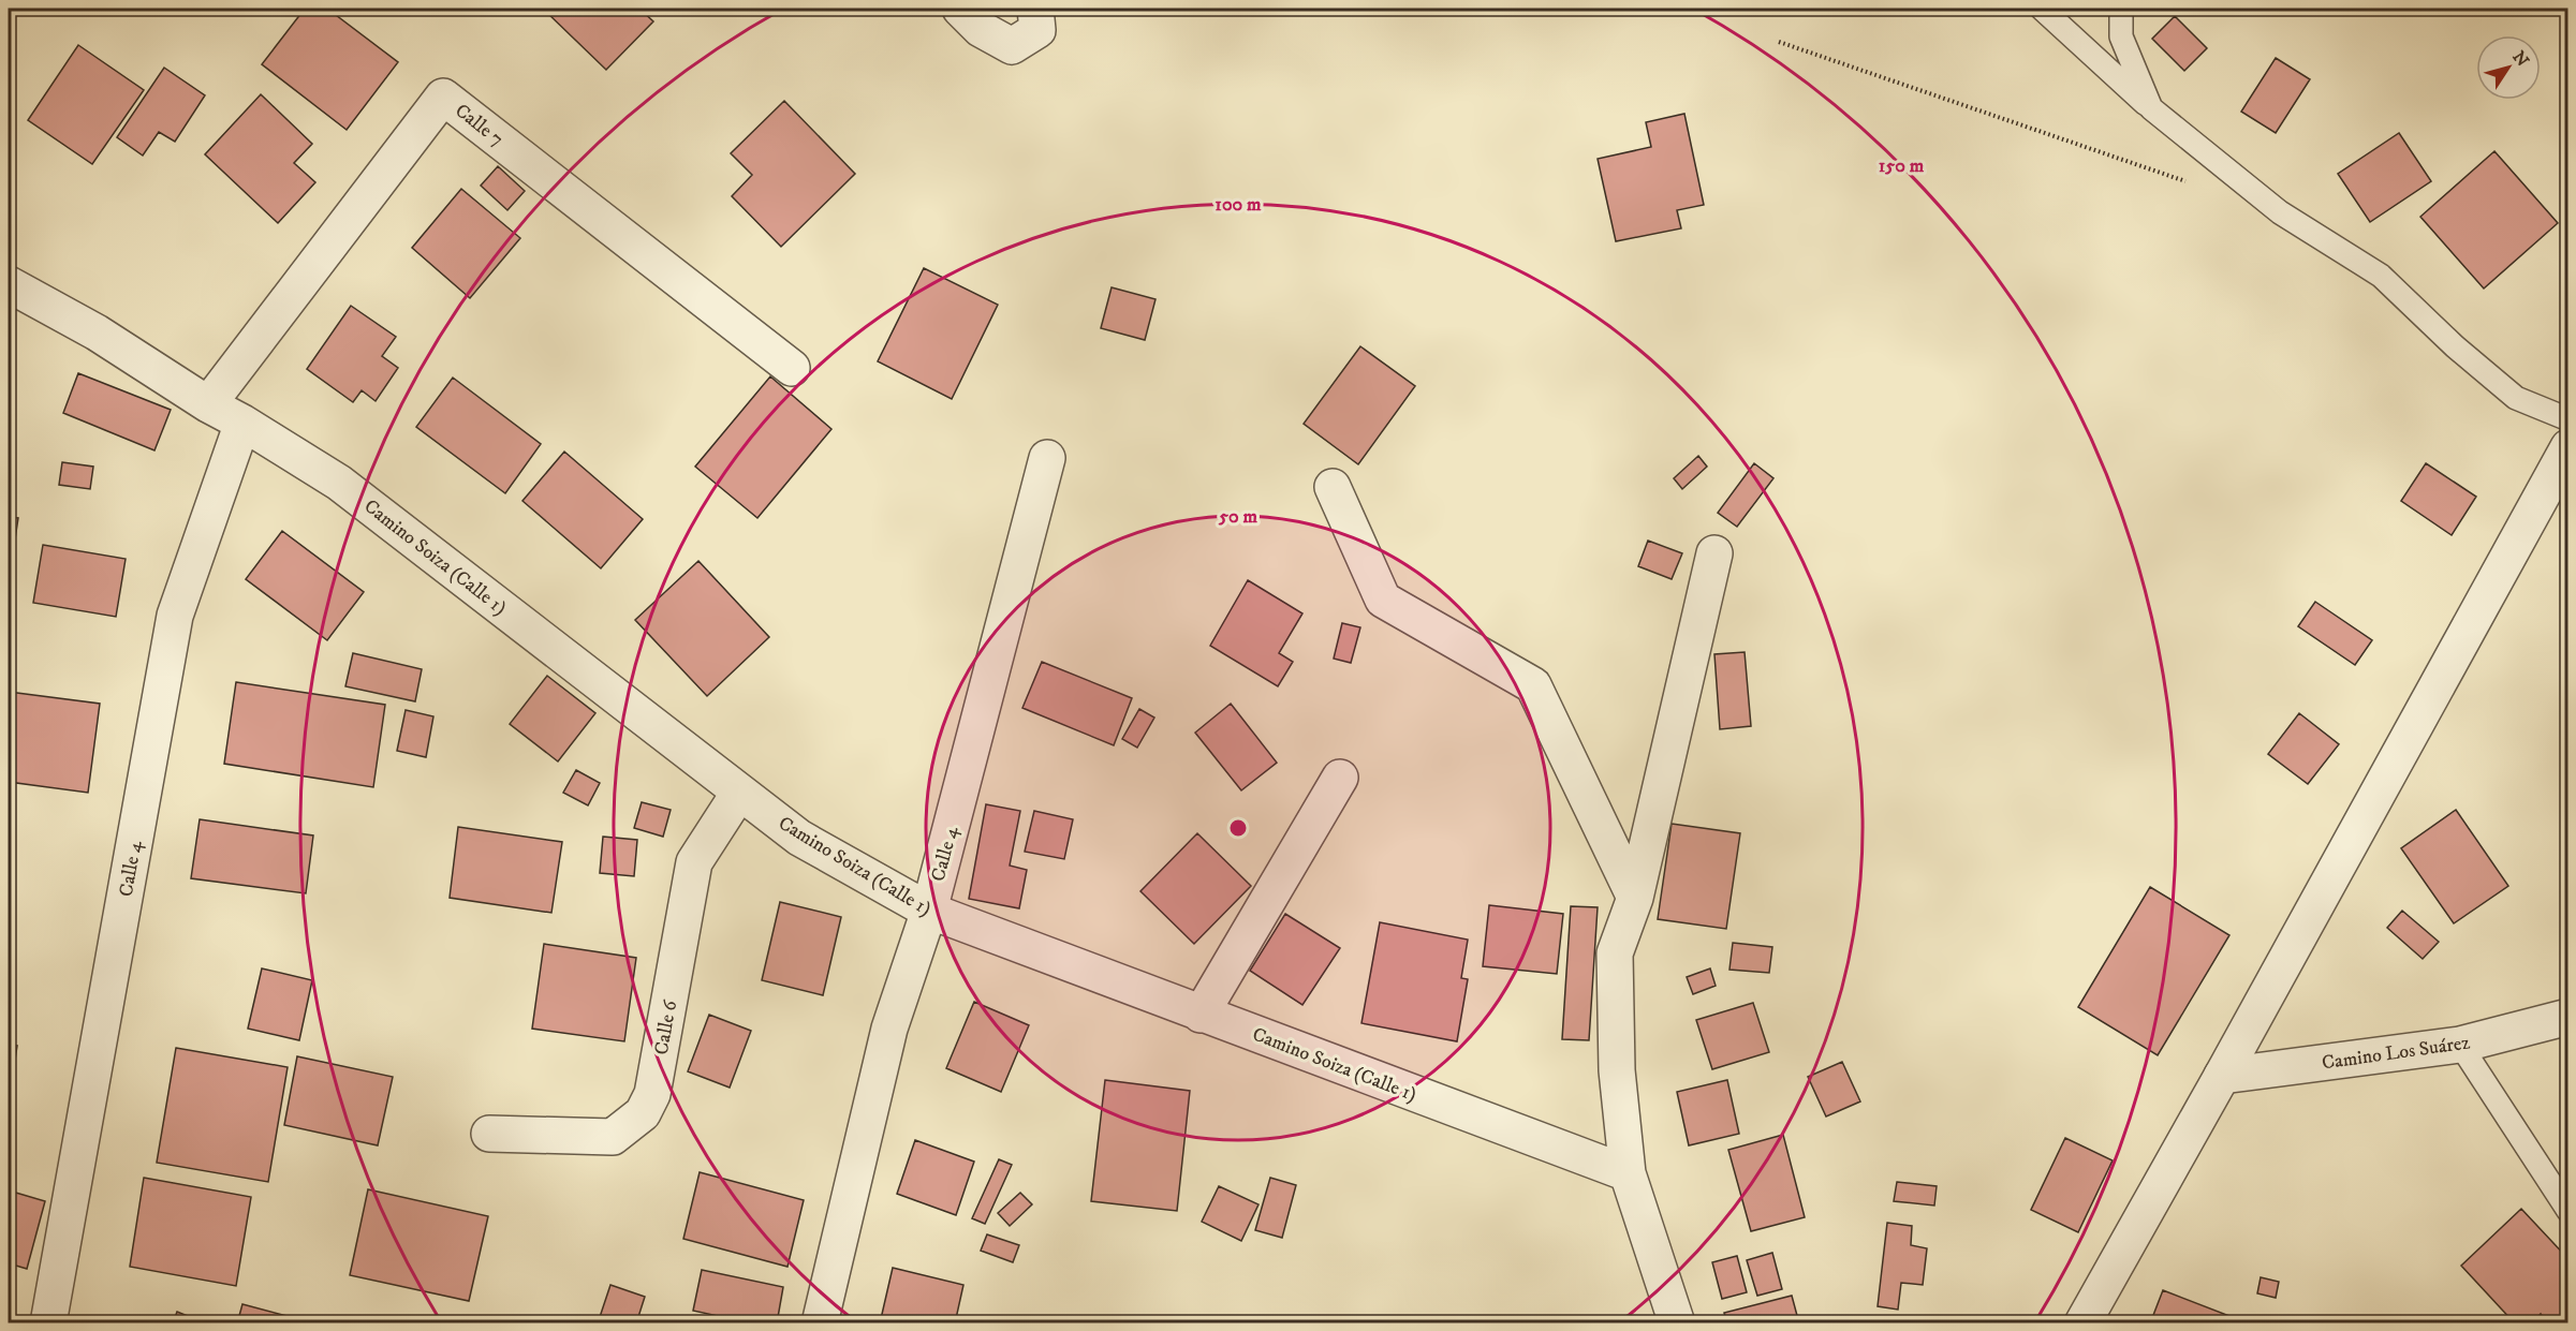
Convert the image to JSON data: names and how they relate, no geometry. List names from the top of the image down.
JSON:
{
  "streets": {
    "street": [
      "Calle 7",
      "Camino Soiza (Calle 1)",
      "Calle 4",
      "Calle 6",
      "Camino Los Suárez"
    ]
  },
  "crossings": [
    ["Calle 7", "Camino Soiza (Calle 1)"],
    ["Camino Soiza (Calle 1)", "Calle 4"],
    ["Camino Soiza (Calle 1)", "Calle 6"]
  ],
  "north": "top right",
  "rings": ["150 m", "100 m", "50 m"]
}
